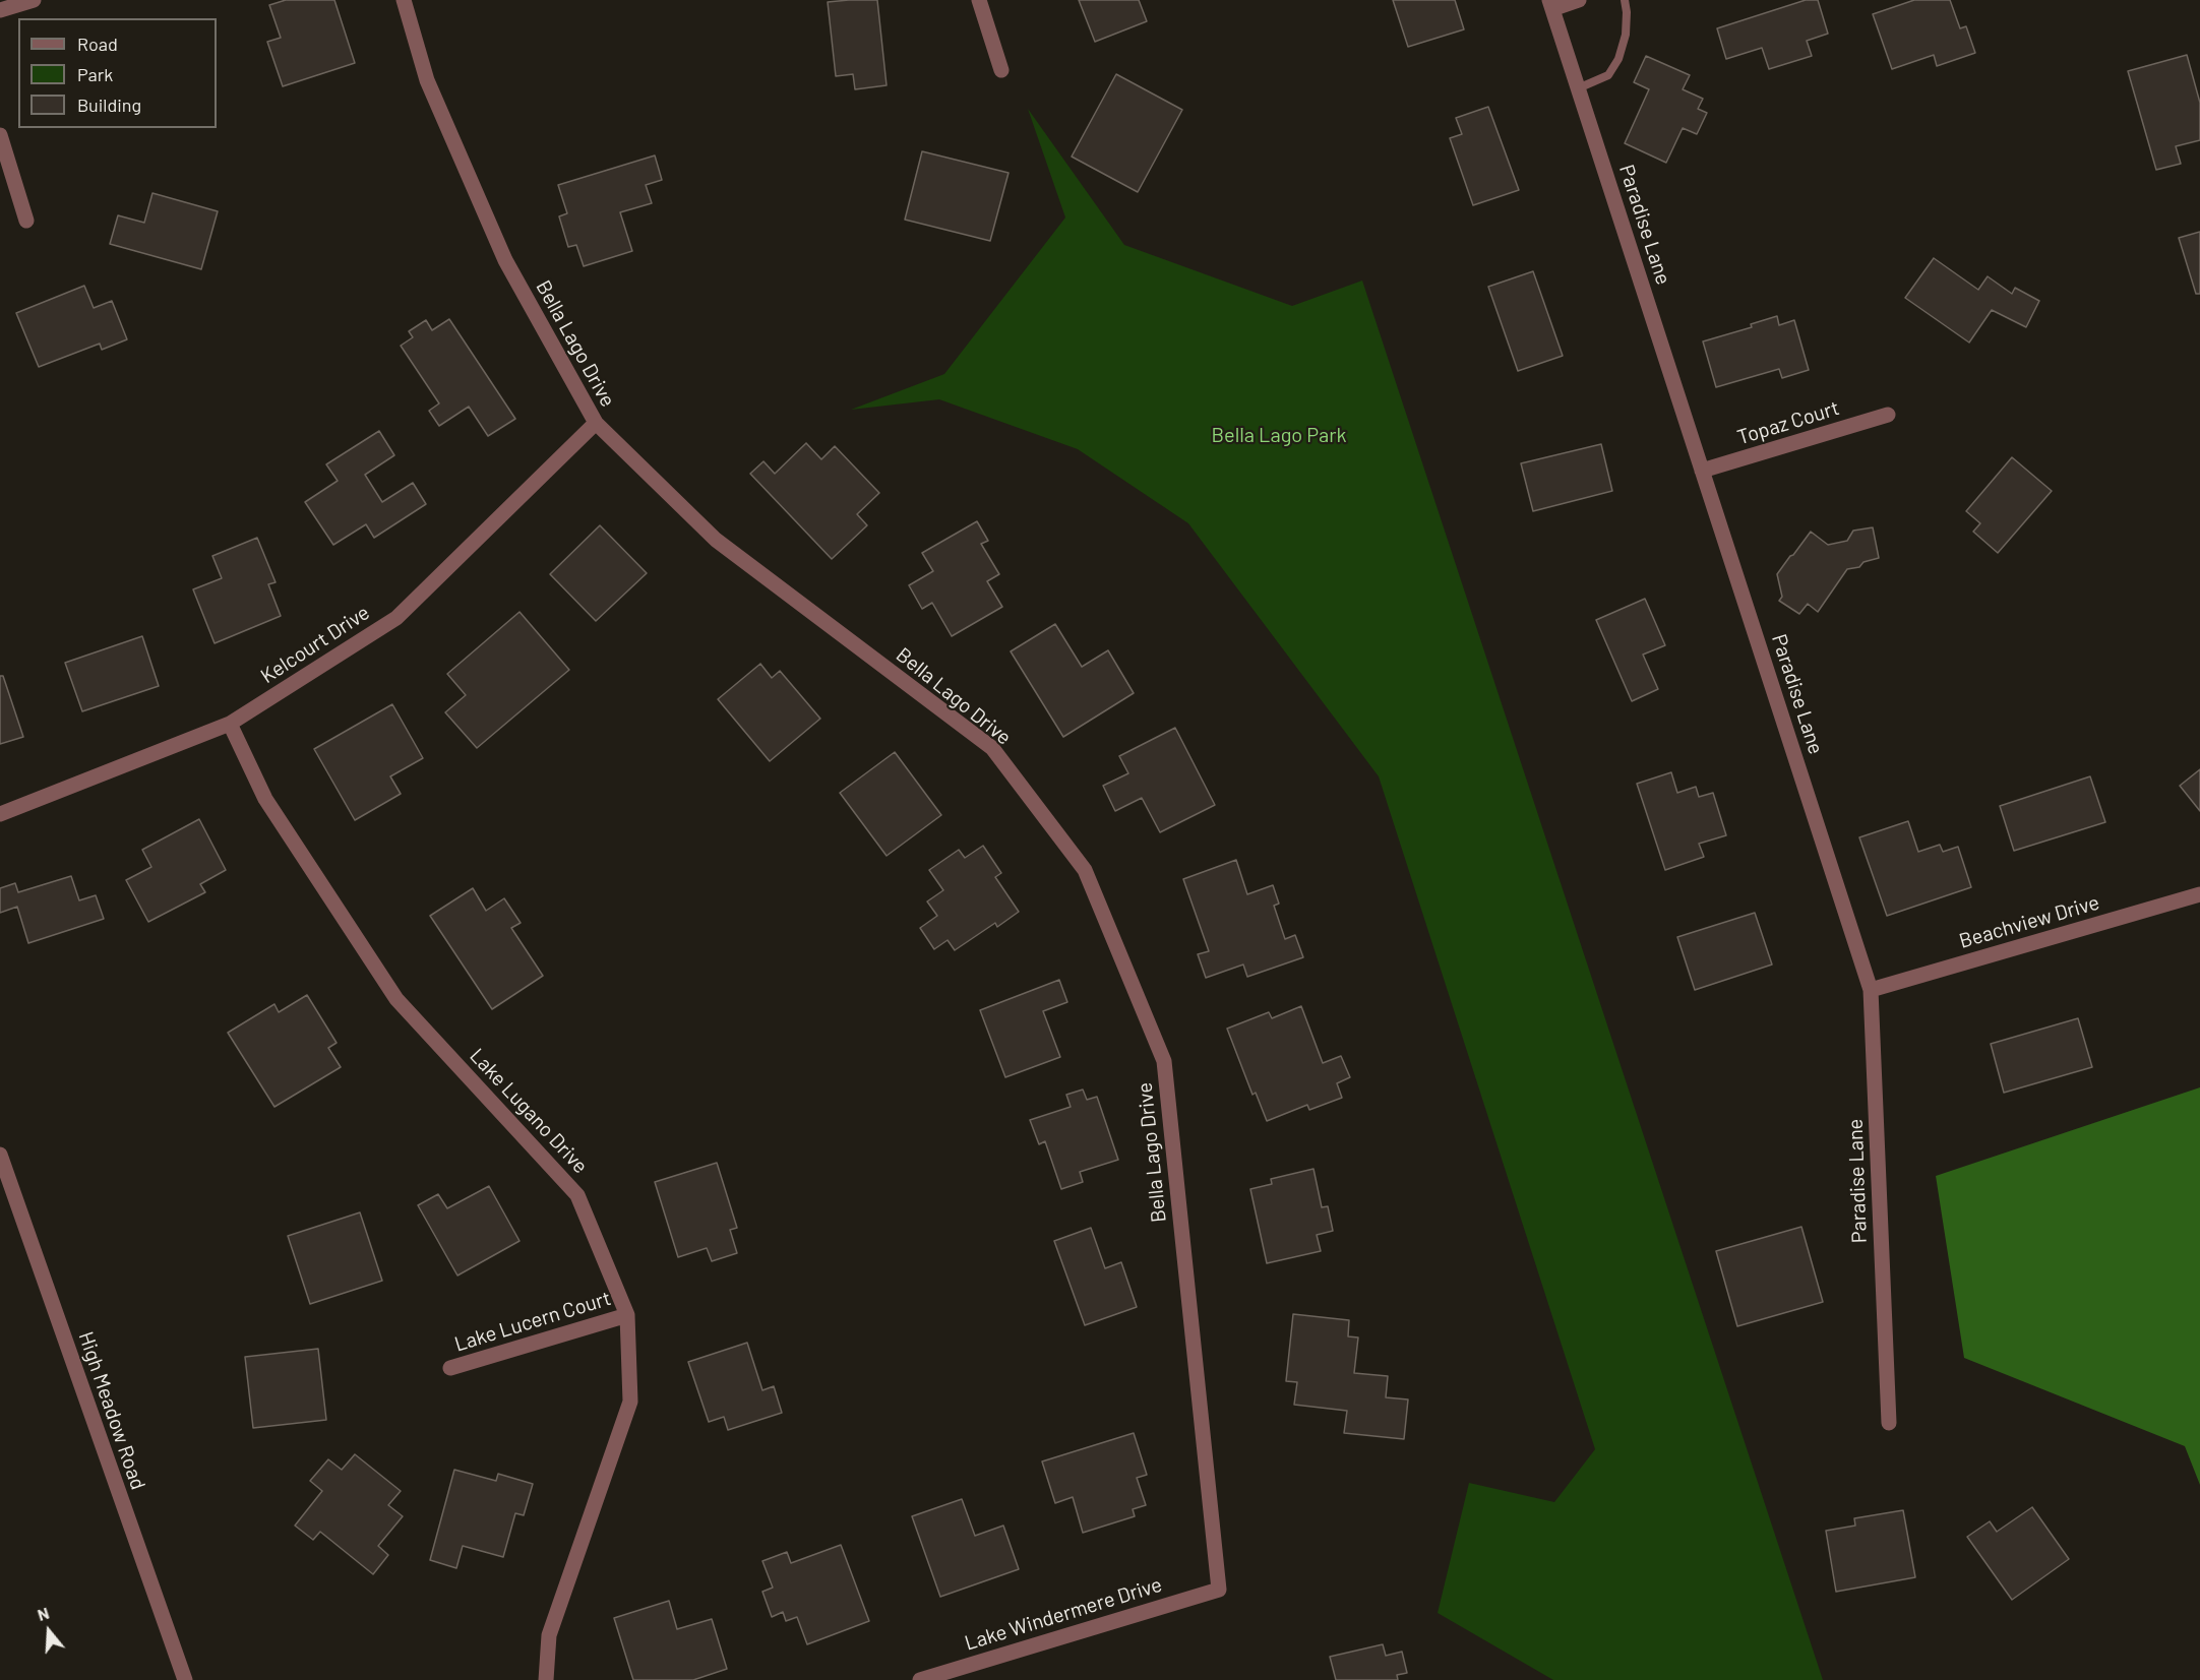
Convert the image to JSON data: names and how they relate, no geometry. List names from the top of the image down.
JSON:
{
  "streets": {
    "street": [
      "Paradise Lane",
      "Bella Lago Drive",
      "Topaz Court",
      "Kelcourt Drive",
      "Beachview Drive",
      "Lake Lugano Drive",
      "Lake Lucern Court",
      "High Meadow Road",
      "Lake Windermere Drive"
    ]
  },
  "crossings": [
    ["Paradise Lane", "Topaz Court"],
    ["Paradise Lane", "Beachview Drive"],
    ["Bella Lago Drive", "Kelcourt Drive"],
    ["Bella Lago Drive", "Lake Windermere Drive"],
    ["Kelcourt Drive", "Lake Lugano Drive"],
    ["Lake Lugano Drive", "Lake Lucern Court"]
  ],
  "parks": ["Bella Lago Park"],
  "legend": ["Road", "Park", "Building"],
  "north": "top"
}
